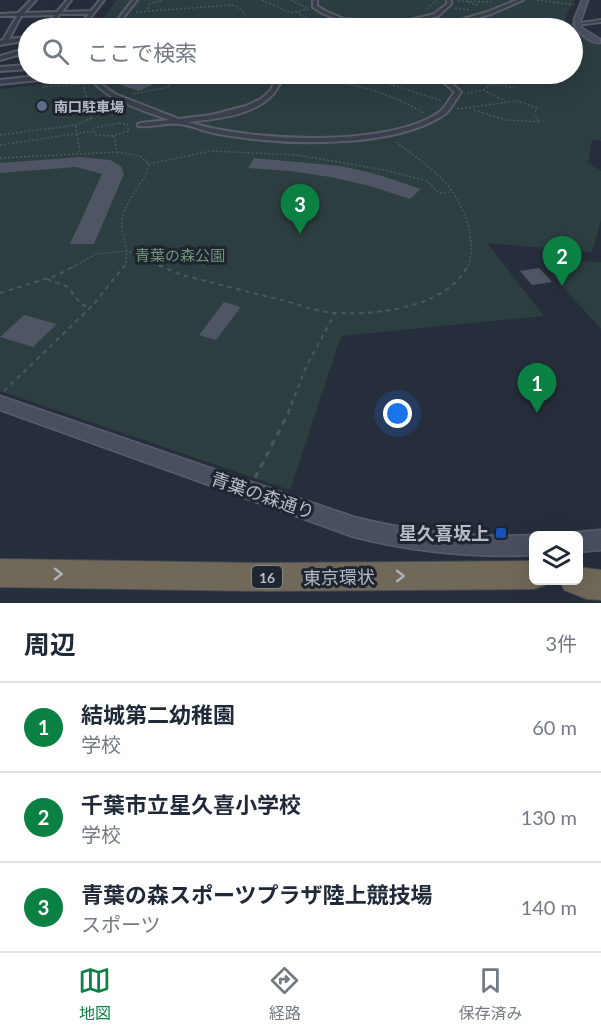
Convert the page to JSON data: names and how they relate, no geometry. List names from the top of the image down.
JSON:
{
  "streets": {
    "highway": ["16", "東京環状"],
    "street": ["青葉の森通り"]
  },
  "one_way": ["東京環状"],
  "parks": ["青葉の森公園"],
  "places": {
    "other": ["南口駐車場"],
    "transit": ["星久喜坂上"]
  },
  "page": {
    "search": "ここで検索",
    "pins": ["3", "2", "1"],
    "heading": ["周辺", "3件"],
    "list": [
      {
        "mark": "1",
        "name": "結城第二幼稚園",
        "note": "学校",
        "value": "60 m"
      },
      {
        "mark": "2",
        "name": "千葉市立星久喜小学校",
        "note": "学校",
        "value": "130 m"
      },
      {
        "mark": "3",
        "name": "青葉の森スポーツプラザ陸上競技場",
        "note": "スポーツ",
        "value": "140 m"
      }
    ],
    "nav": ["地図", "経路", "保存済み"]
  }
}
